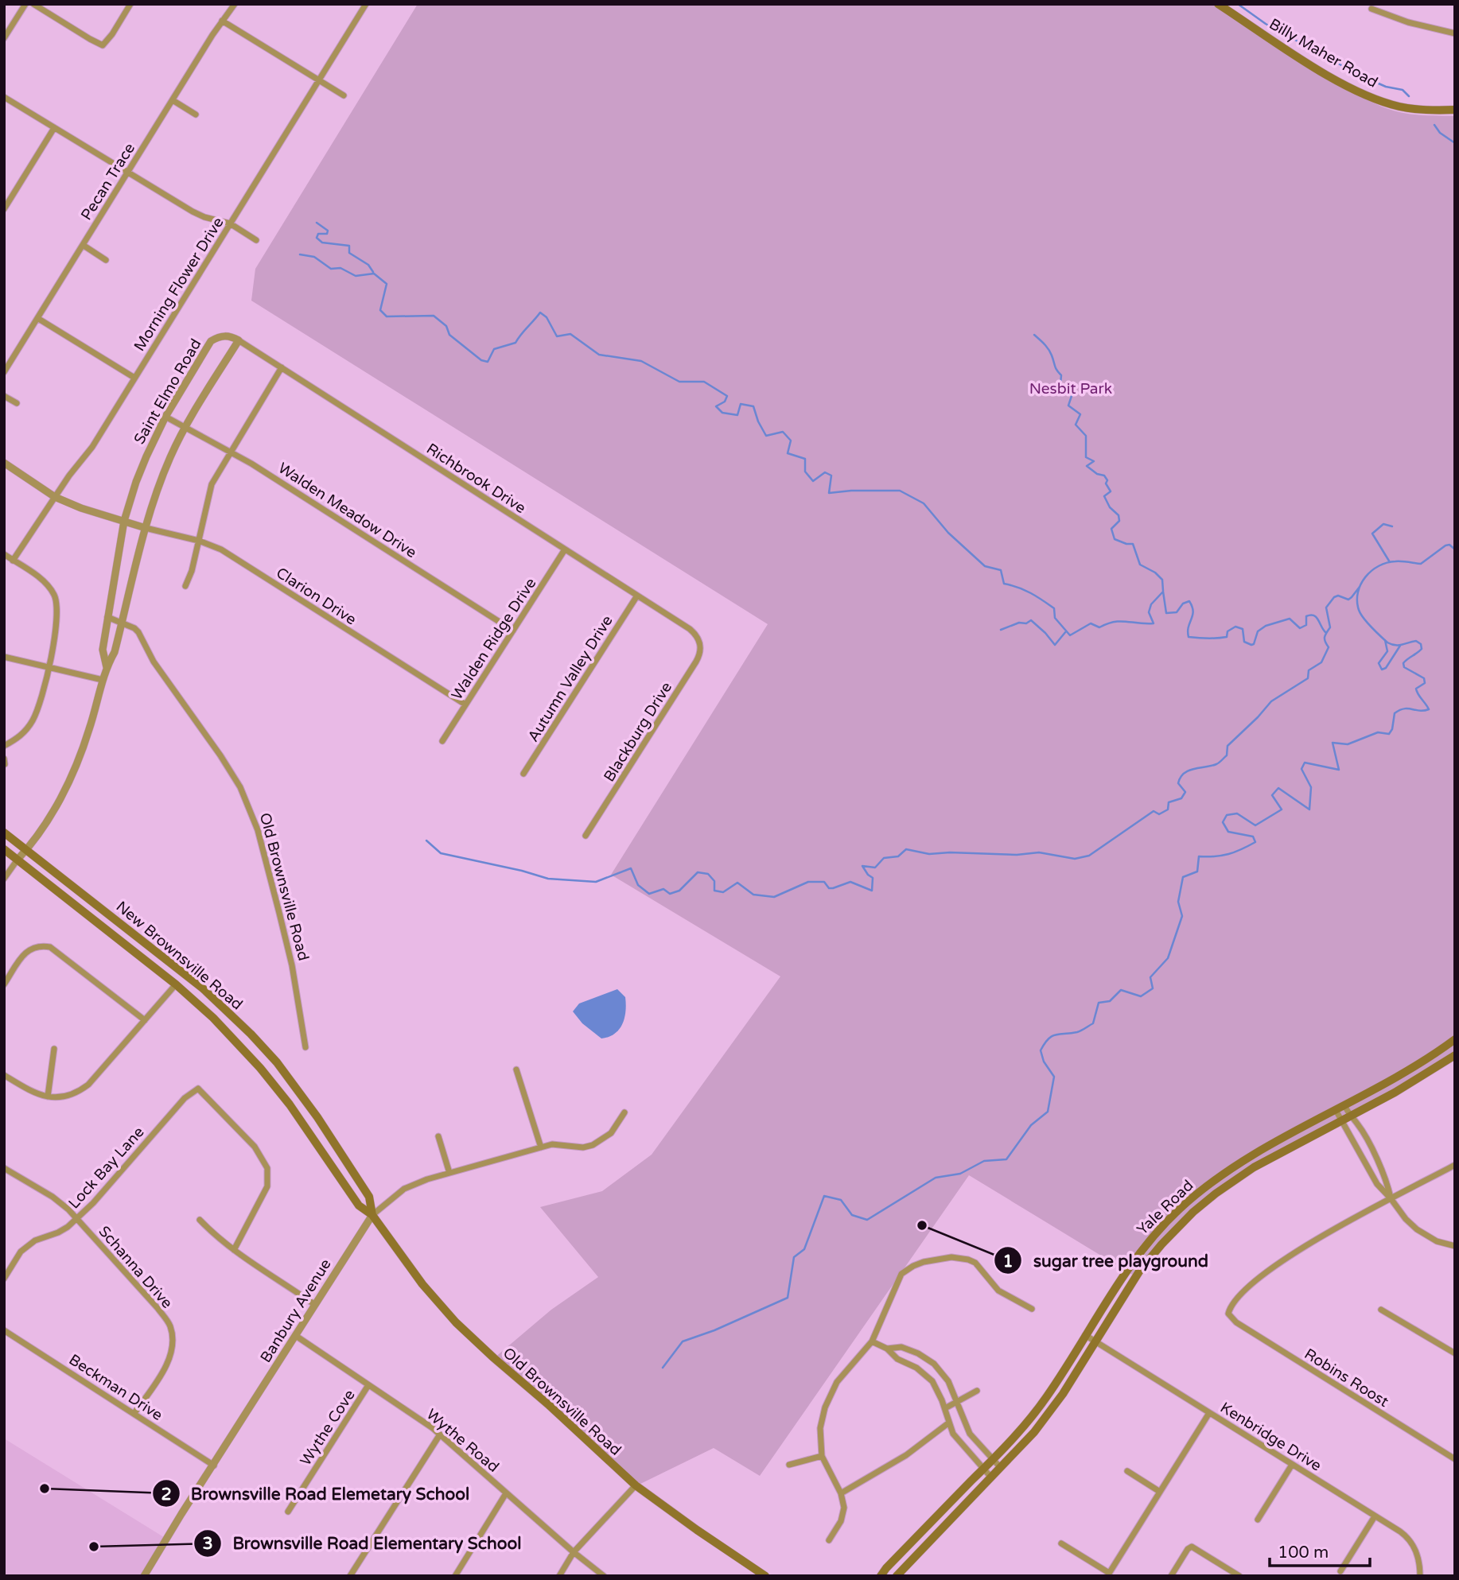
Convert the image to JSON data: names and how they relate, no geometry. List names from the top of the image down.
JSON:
{
  "streets": {
    "main road": [
      "Billy Maher Road",
      "Old Brownsville Road",
      "New Brownsville Road",
      "Yale Road"
    ],
    "street": [
      "Pecan Trace",
      "Morning Flower Drive",
      "Saint Elmo Road",
      "Richbrook Drive",
      "Walden Meadow Drive",
      "Clarion Drive",
      "Walden Ridge Drive",
      "Autumn Valley Drive",
      "Blackburg Drive",
      "Lock Bay Lane",
      "Schanna Drive",
      "Banbury Avenue",
      "Robins Roost",
      "Beckman Drive",
      "Wythe Cove",
      "Kenbridge Drive",
      "Wythe Road"
    ]
  },
  "crossings": [
    ["Saint Elmo Road", "Richbrook Drive"],
    ["Saint Elmo Road", "Walden Meadow Drive"],
    ["Saint Elmo Road", "Clarion Drive"],
    ["Saint Elmo Road", "Old Brownsville Road"],
    ["Saint Elmo Road", "New Brownsville Road"],
    ["Richbrook Drive", "Walden Ridge Drive"],
    ["Richbrook Drive", "Autumn Valley Drive"],
    ["Richbrook Drive", "Blackburg Drive"],
    ["Walden Meadow Drive", "Walden Ridge Drive"],
    ["Clarion Drive", "Walden Ridge Drive"],
    ["Old Brownsville Road", "New Brownsville Road"],
    ["Old Brownsville Road", "Banbury Avenue"],
    ["New Brownsville Road", "Banbury Avenue"],
    ["Lock Bay Lane", "Schanna Drive"],
    ["Yale Road", "Kenbridge Drive"],
    ["Schanna Drive", "Beckman Drive"],
    ["Banbury Avenue", "Beckman Drive"],
    ["Banbury Avenue", "Wythe Road"],
    ["Wythe Cove", "Wythe Road"]
  ],
  "parks": ["Nesbit Park"],
  "places": ["sugar tree playground", "Brownsville Road Elemetary School", "Brownsville Road Elementary School"],
  "scale_bar": "100 m"
}
